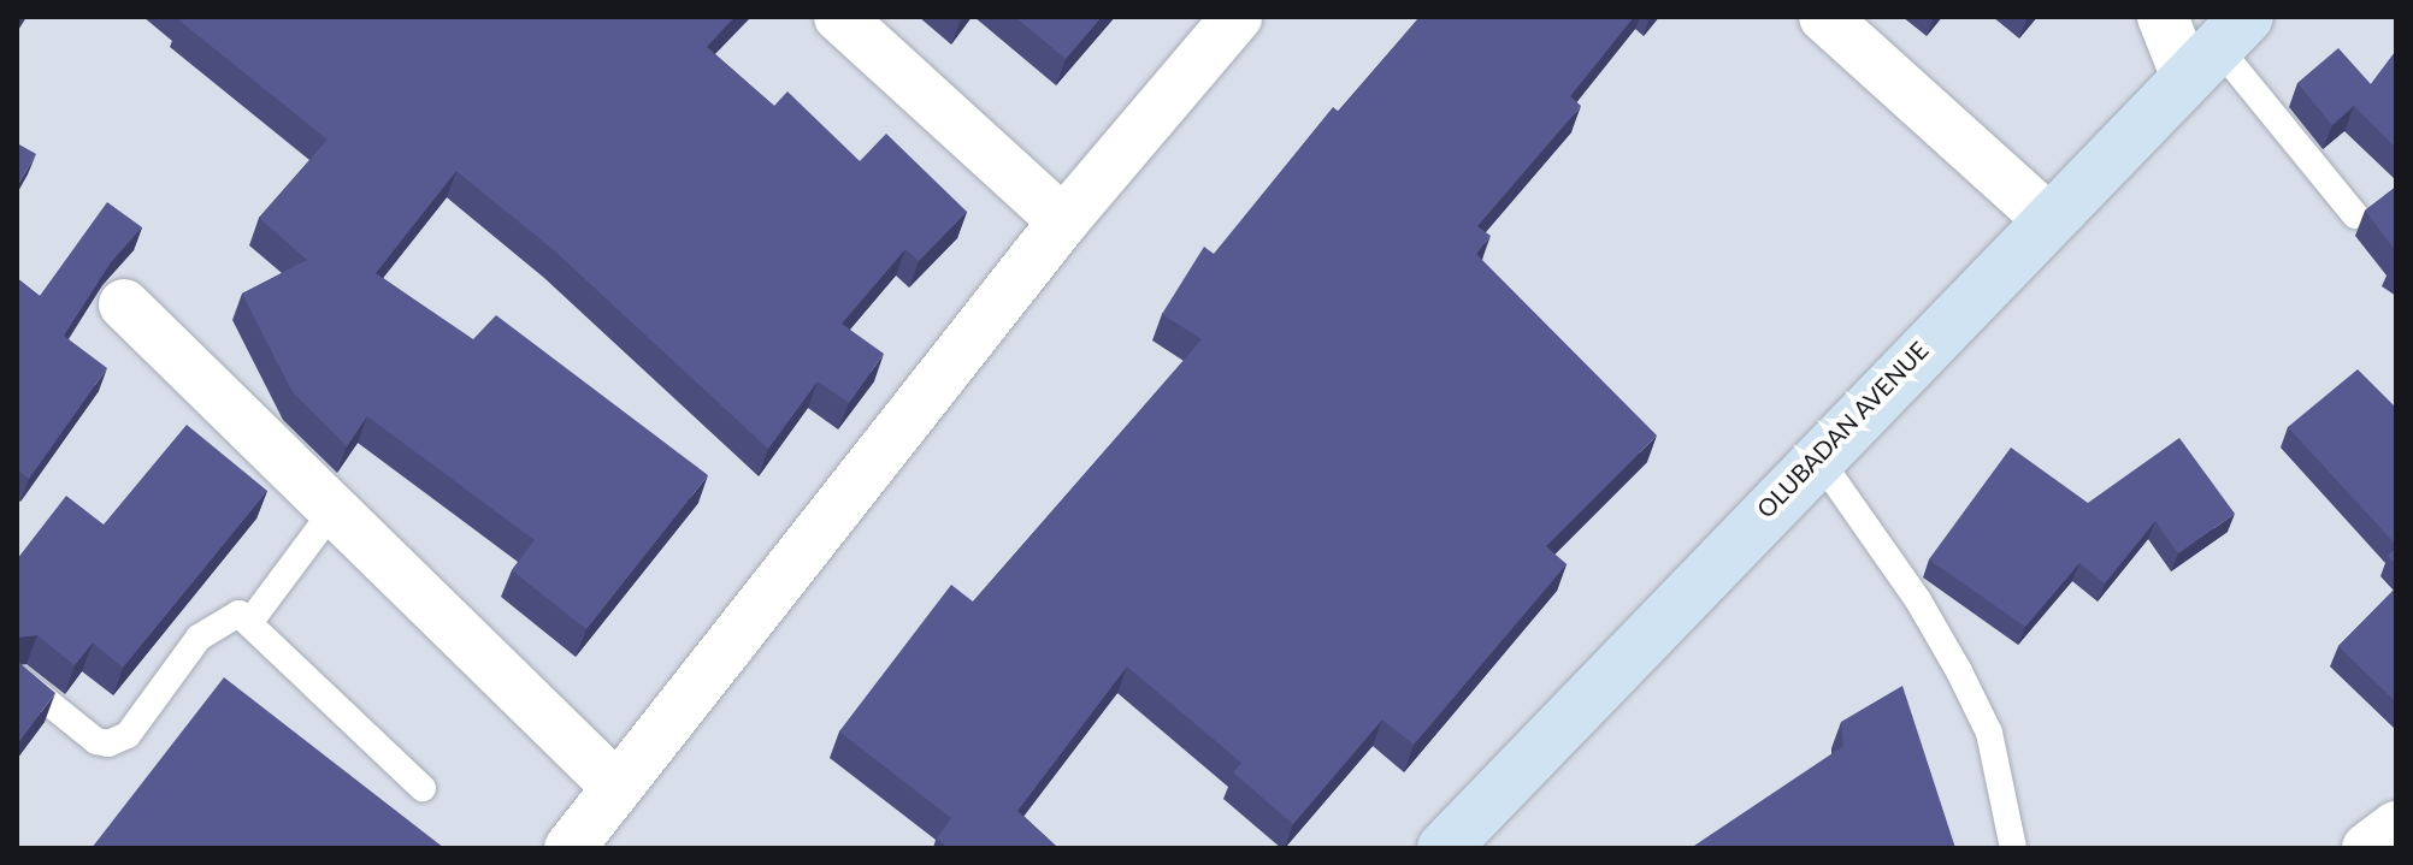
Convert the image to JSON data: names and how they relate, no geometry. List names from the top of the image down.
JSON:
{
  "streets": {
    "street": ["OLUBADAN AVENUE"]
  }
}
